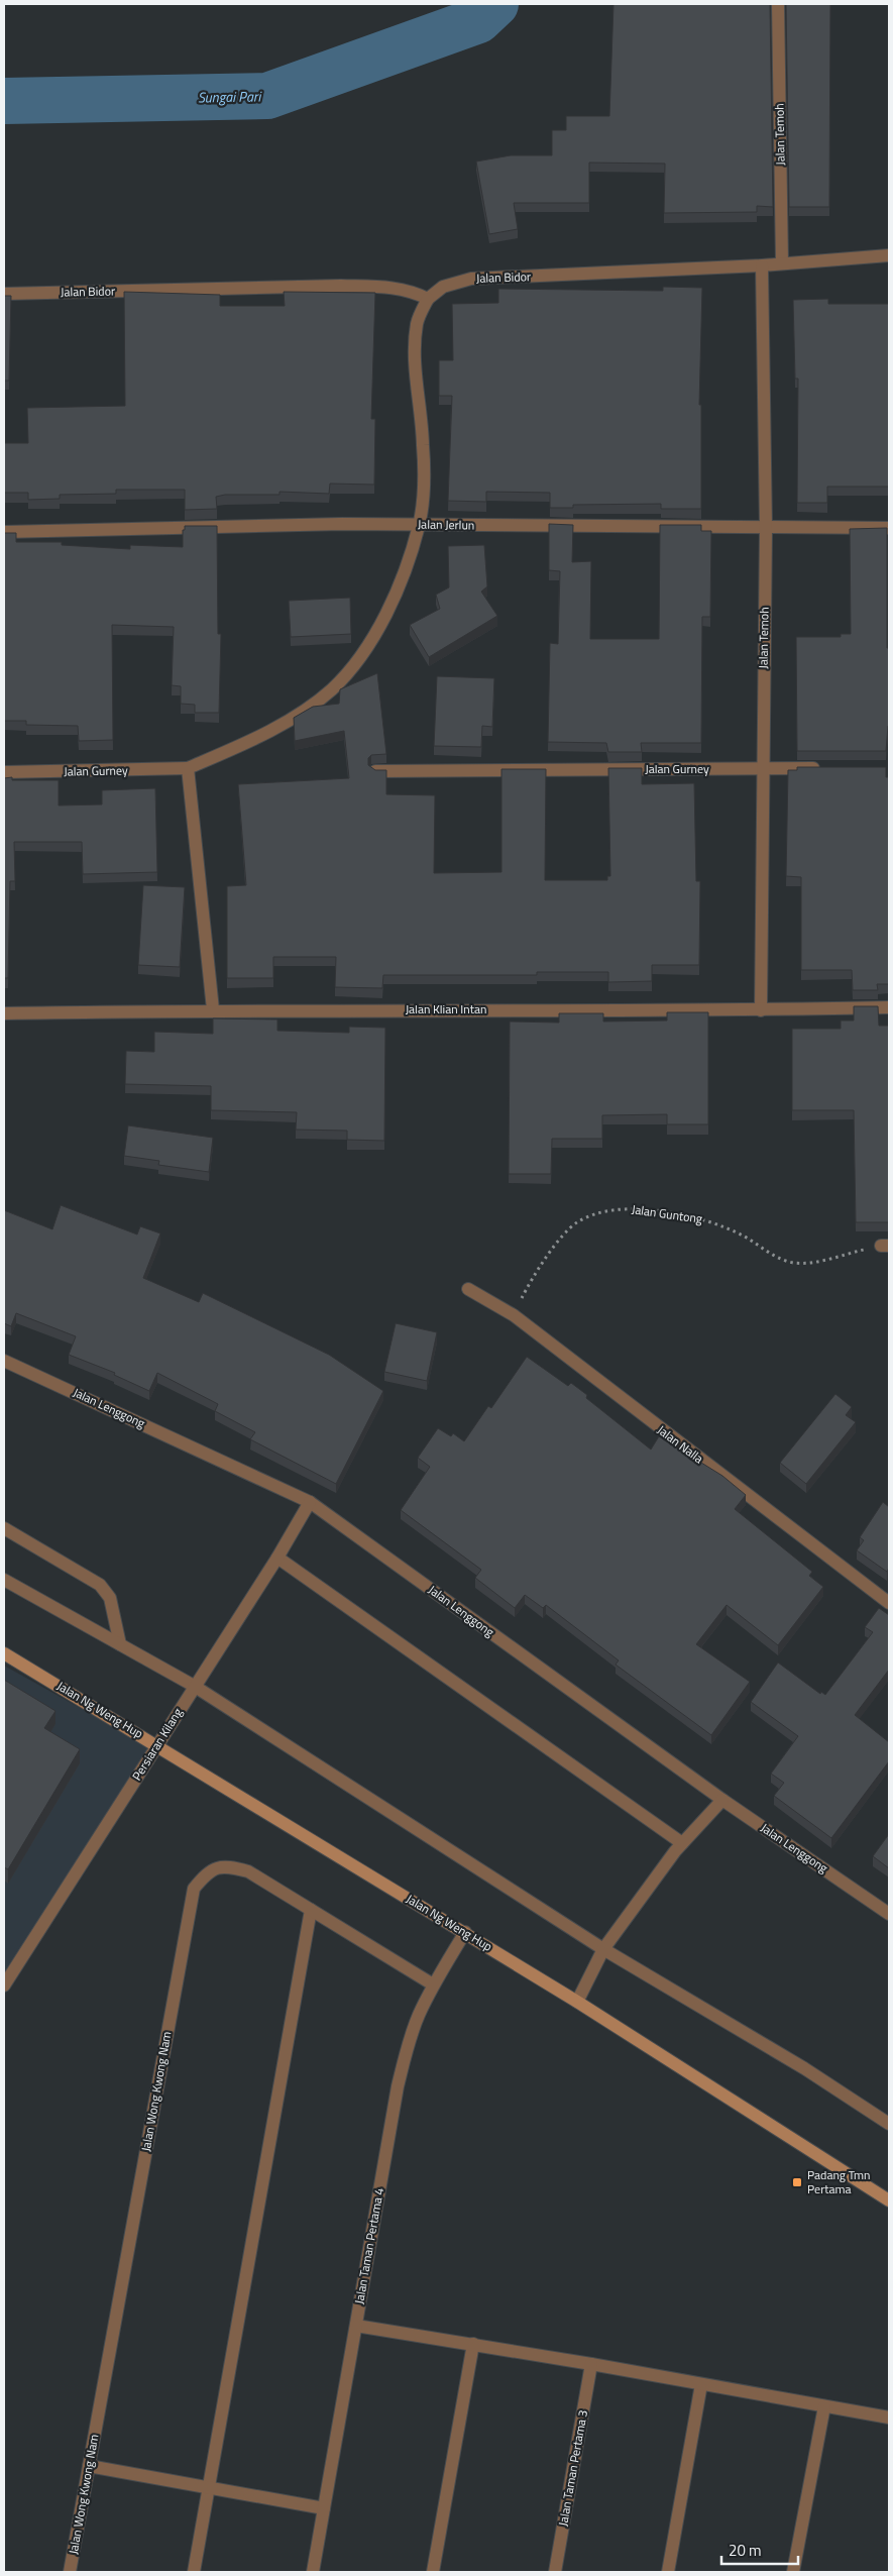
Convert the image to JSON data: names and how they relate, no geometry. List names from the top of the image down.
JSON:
{
  "streets": {
    "main road": ["Jalan Ng Weng Hup"],
    "street": [
      "Jalan Temoh",
      "Jalan Bidor",
      "Jalan Jerlun",
      "Jalan Gurney",
      "Jalan Klian Intan",
      "Jalan Lenggong",
      "Jalan Nalla",
      "Persiaran Kilang",
      "Jalan Wong Kwong Nam",
      "Jalan Taman Pertama 4",
      "Jalan Taman Pertama 3"
    ],
    "path": ["Jalan Guntong"]
  },
  "crossings": [
    ["Jalan Temoh", "Jalan Bidor"],
    ["Jalan Temoh", "Jalan Jerlun"],
    ["Jalan Temoh", "Jalan Gurney"],
    ["Jalan Temoh", "Jalan Klian Intan"],
    ["Jalan Guntong", "Jalan Nalla"],
    ["Jalan Lenggong", "Persiaran Kilang"],
    ["Jalan Ng Weng Hup", "Persiaran Kilang"],
    ["Jalan Ng Weng Hup", "Jalan Taman Pertama 4"],
    ["Jalan Wong Kwong Nam", "Jalan Taman Pertama 4"]
  ],
  "water": ["Sungai Pari"],
  "places": {
    "transit": ["Padang Tmn Pertama"]
  },
  "scale_bar": "20 m"
}
